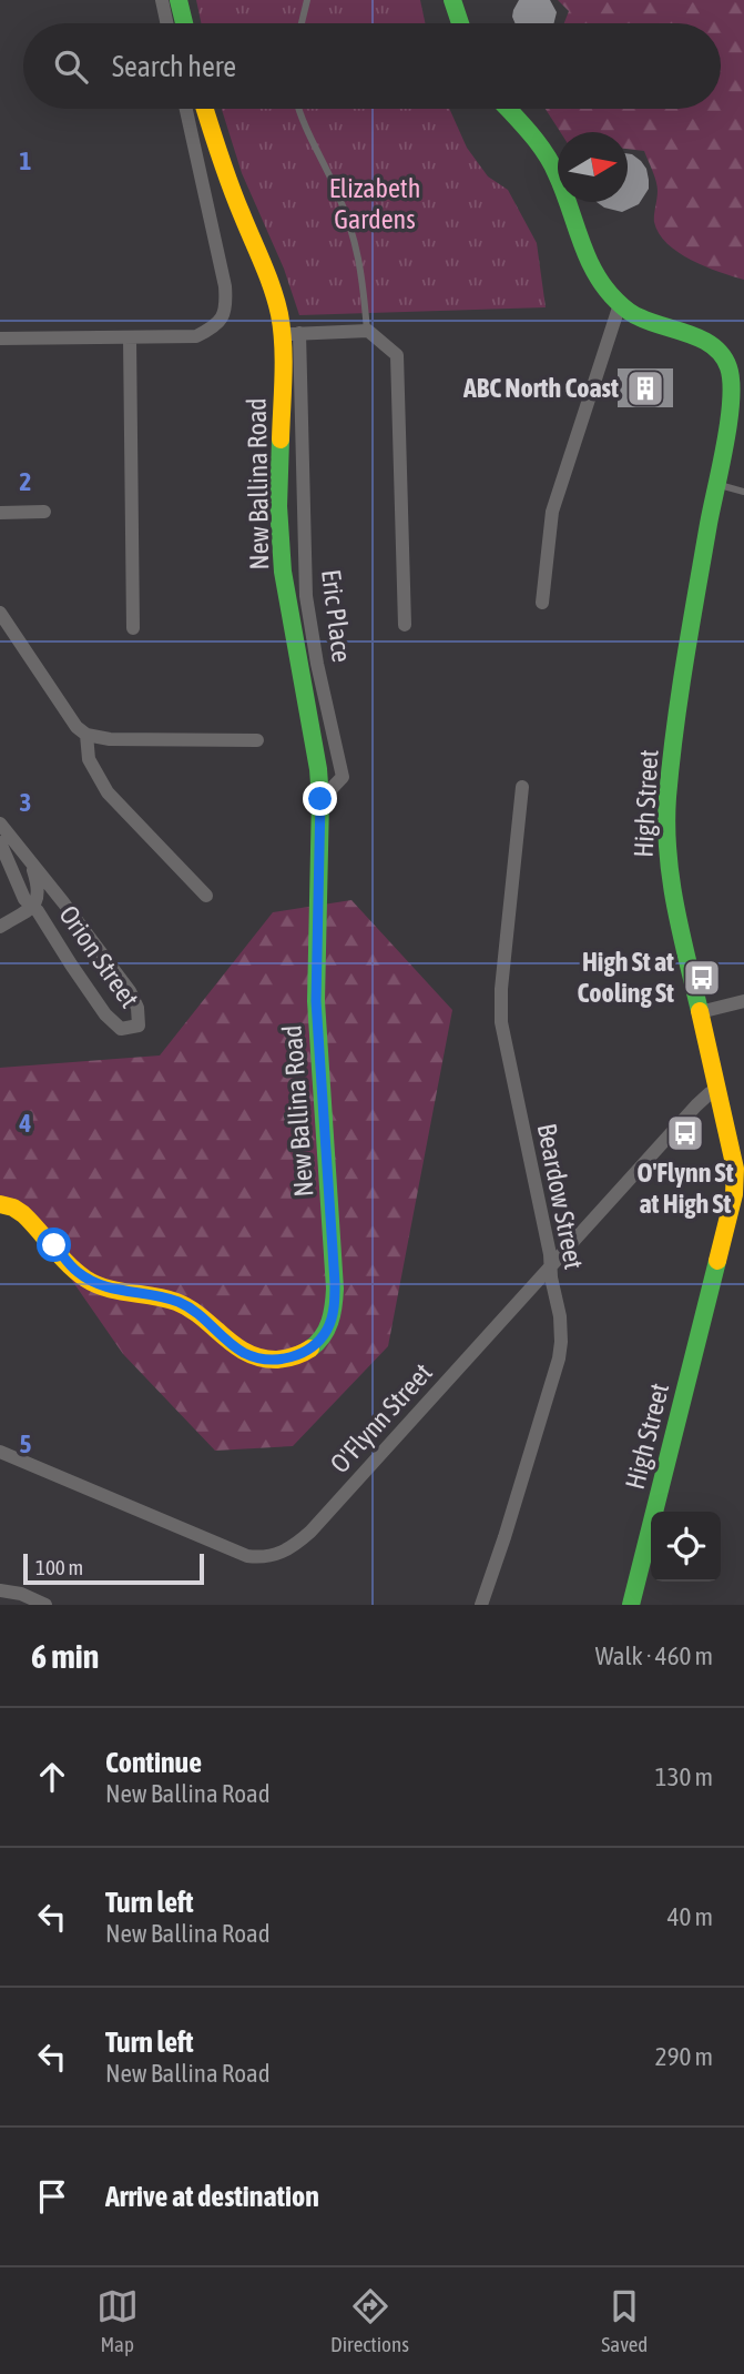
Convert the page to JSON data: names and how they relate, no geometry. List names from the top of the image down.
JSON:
{
  "streets": {
    "street": [
      "New Ballina Road",
      "Eric Place",
      "High Street",
      "Orion Street",
      "Beardow Street",
      "O'Flynn Street"
    ]
  },
  "crossings": [
    ["New Ballina Road", "Eric Place"],
    ["High Street", "O'Flynn Street"],
    ["Beardow Street", "O'Flynn Street"]
  ],
  "parks": ["Elizabeth Gardens"],
  "places": {
    "building": ["ABC North Coast"],
    "bus stop": ["High St at Cooling St", "O'Flynn St at High St"]
  },
  "scale_bar": "100 m",
  "north": "right",
  "page": {
    "search": "Search here",
    "scale": "100 m",
    "heading": ["6 min", "Walk · 460 m"],
    "list": [
      ["Continue", "New Ballina Road", "130 m"],
      ["Turn left", "New Ballina Road", "40 m"],
      ["Turn left", "New Ballina Road", "290 m"],
      "Arrive at destination"
    ],
    "nav": ["Map", "Directions", "Saved"]
  },
  "grid": {
    "rows": [
      "1",
      "2",
      "3",
      "4",
      "5"
    ]
  }
}
